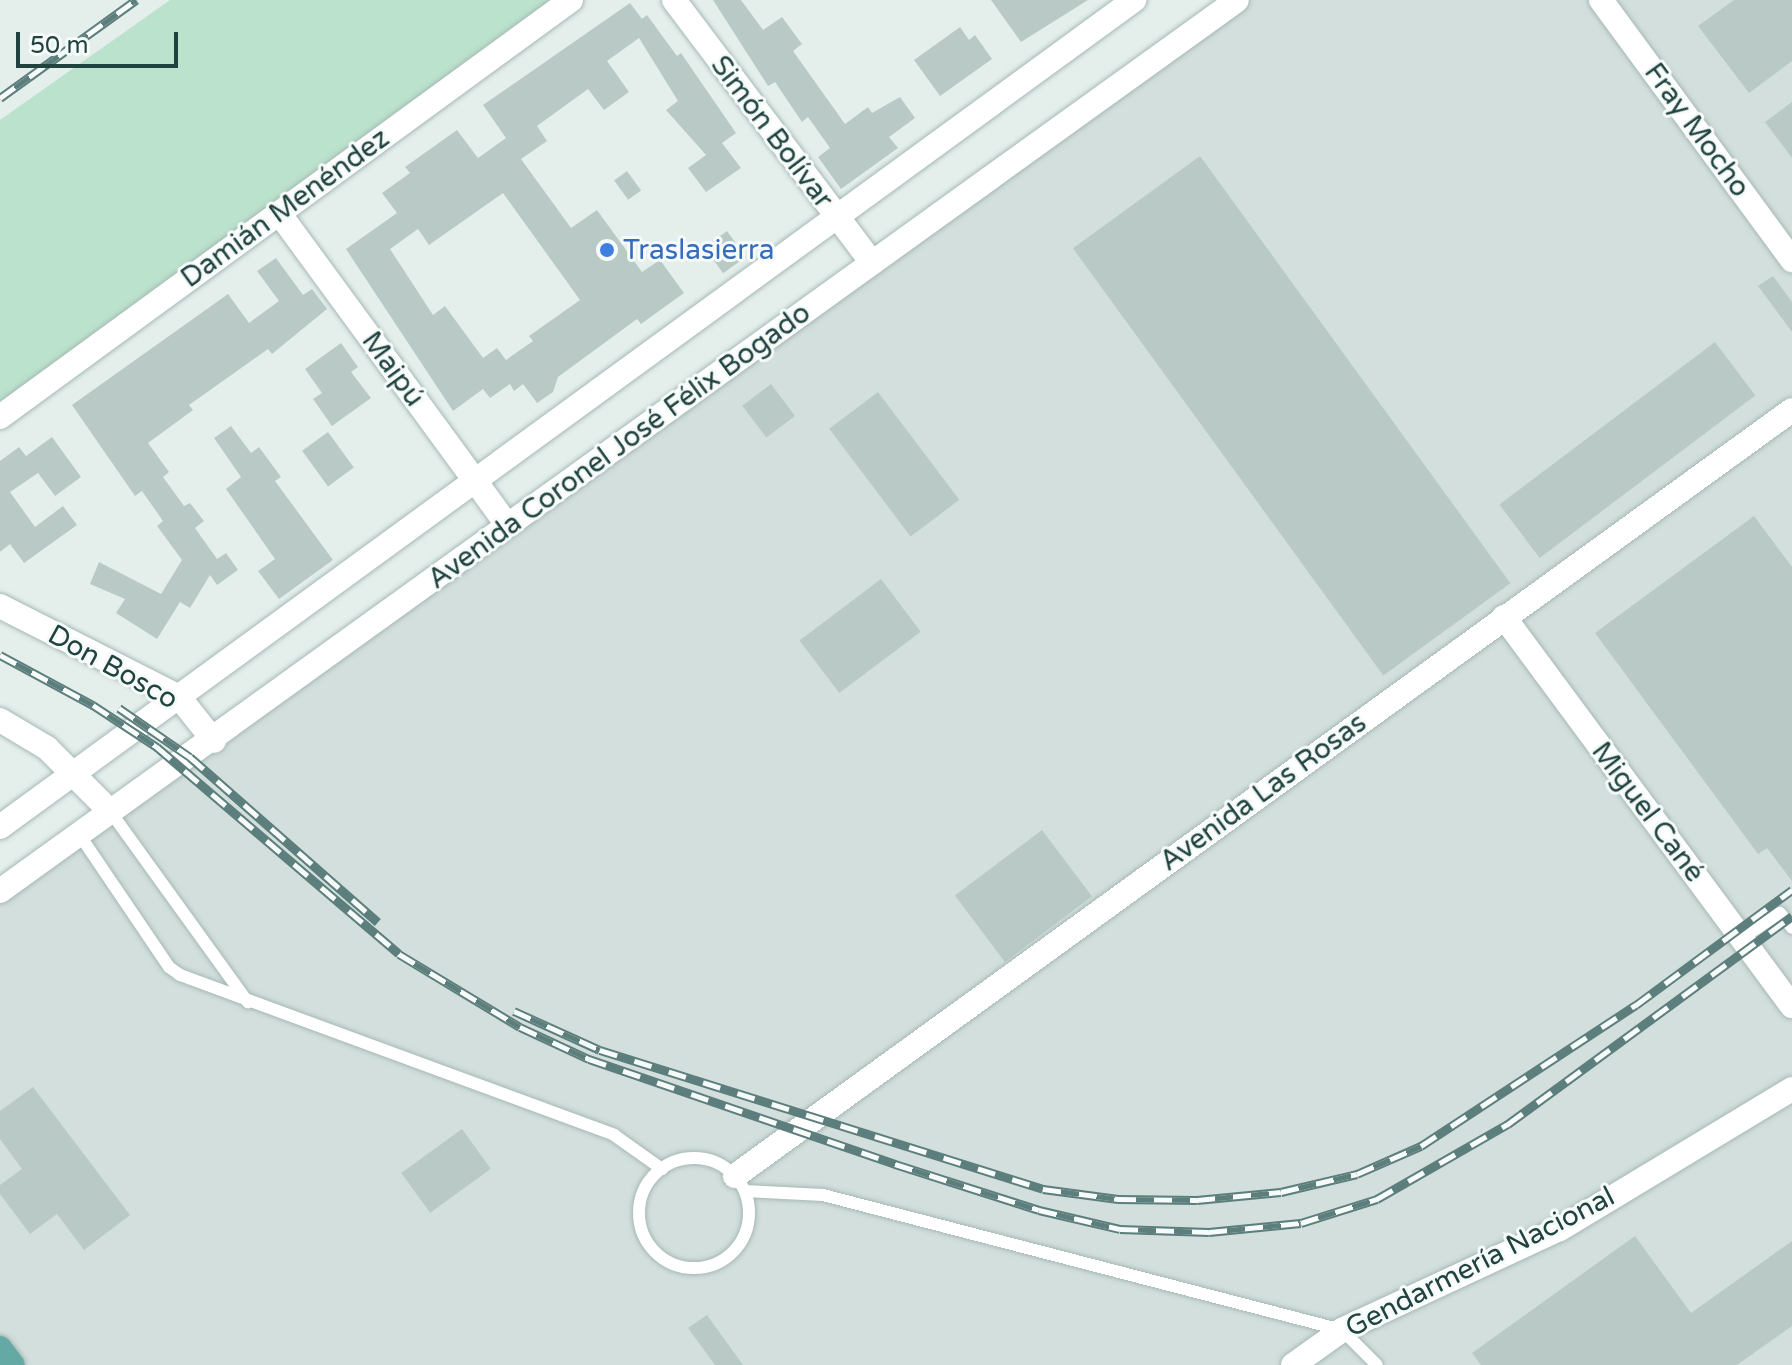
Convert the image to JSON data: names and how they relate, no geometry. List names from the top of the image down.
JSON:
{
  "streets": {
    "street": [
      "Fray Mocho",
      "Simón Bolívar",
      "Damián Menéndez",
      "Maipú",
      "Avenida Coronel José Félix Bogado",
      "Don Bosco",
      "Avenida Las Rosas",
      "Miguel Cané",
      "Gendarmería Nacional"
    ]
  },
  "crossings": [
    ["Simón Bolívar", "Avenida Coronel José Félix Bogado"],
    ["Damián Menéndez", "Maipú"],
    ["Maipú", "Avenida Coronel José Félix Bogado"],
    ["Avenida Coronel José Félix Bogado", "Don Bosco"],
    ["Avenida Las Rosas", "Miguel Cané"]
  ],
  "places": ["Traslasierra"],
  "scale_bar": "50 m"
}
